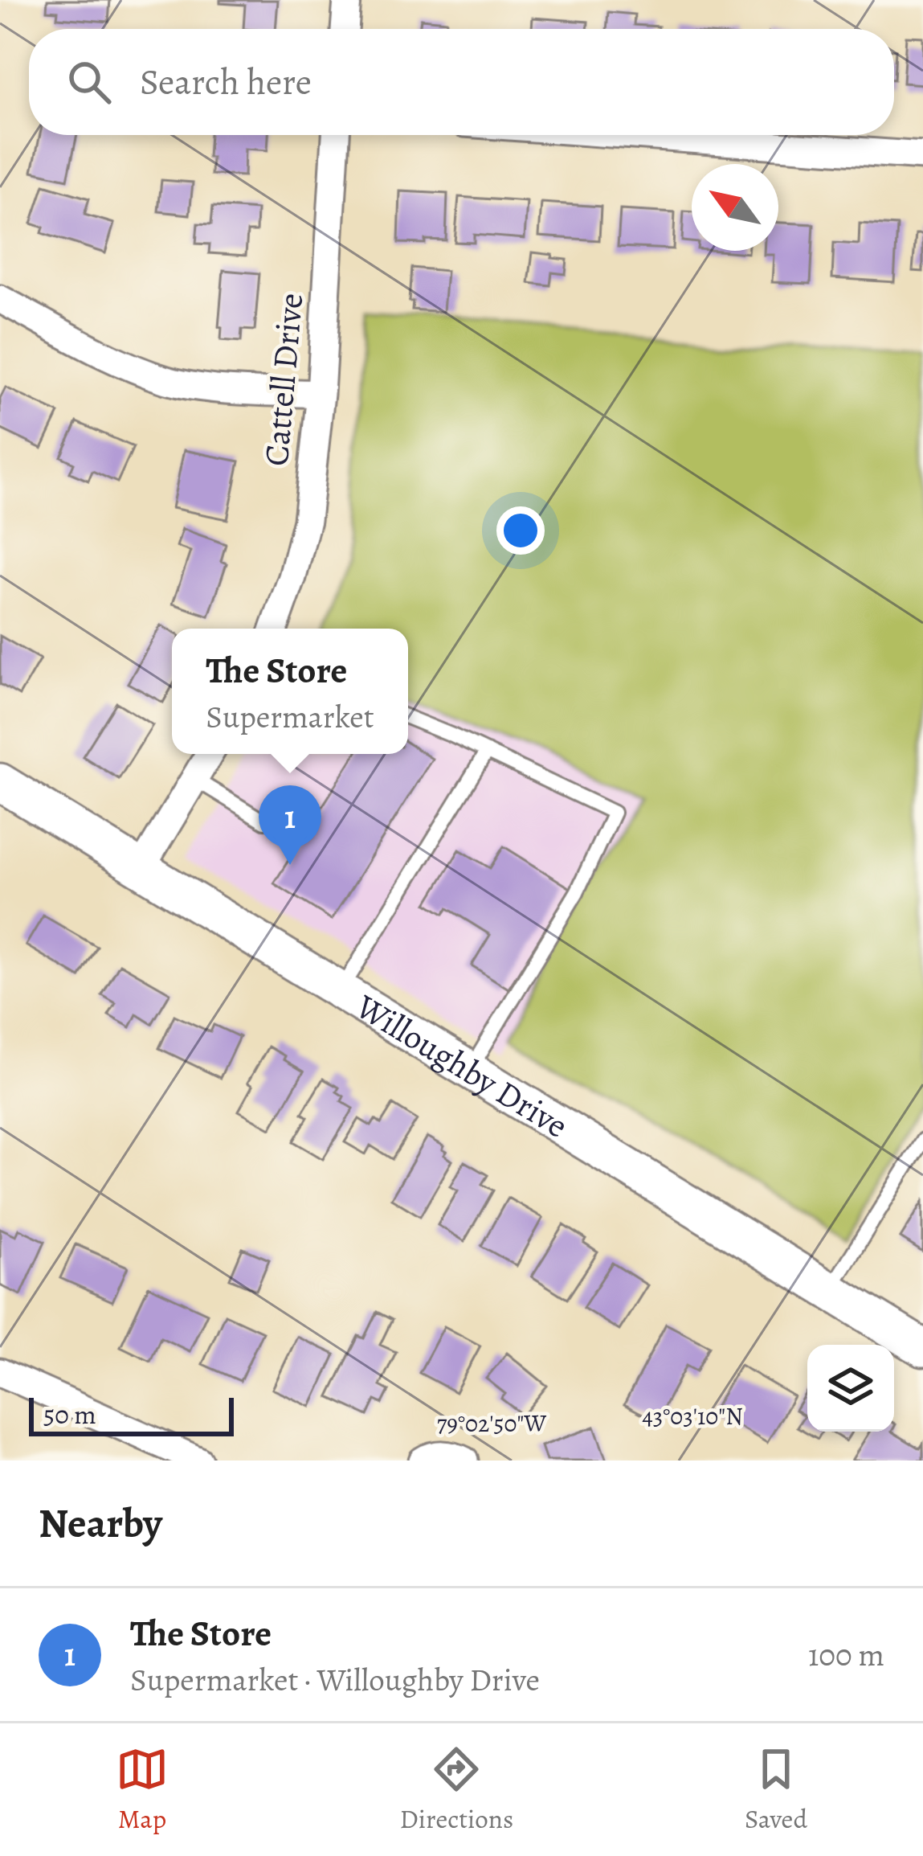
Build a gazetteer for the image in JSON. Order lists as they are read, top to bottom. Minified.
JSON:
{"streets":{"street":["Cattell Drive","Willoughby Drive"]},"scale_bar":"50 m","north":"top left","page":{"search":"Search here","popup":["The Store","Supermarket"],"pins":"1","scale":"50 m","heading":"Nearby","list":[{"mark":"1","name":"The Store","note":"Supermarket · Willoughby Drive","value":"100 m"}],"nav":["Map","Directions","Saved"]},"coordinates":["43°03'10\"N","79°02'50\"W"]}
